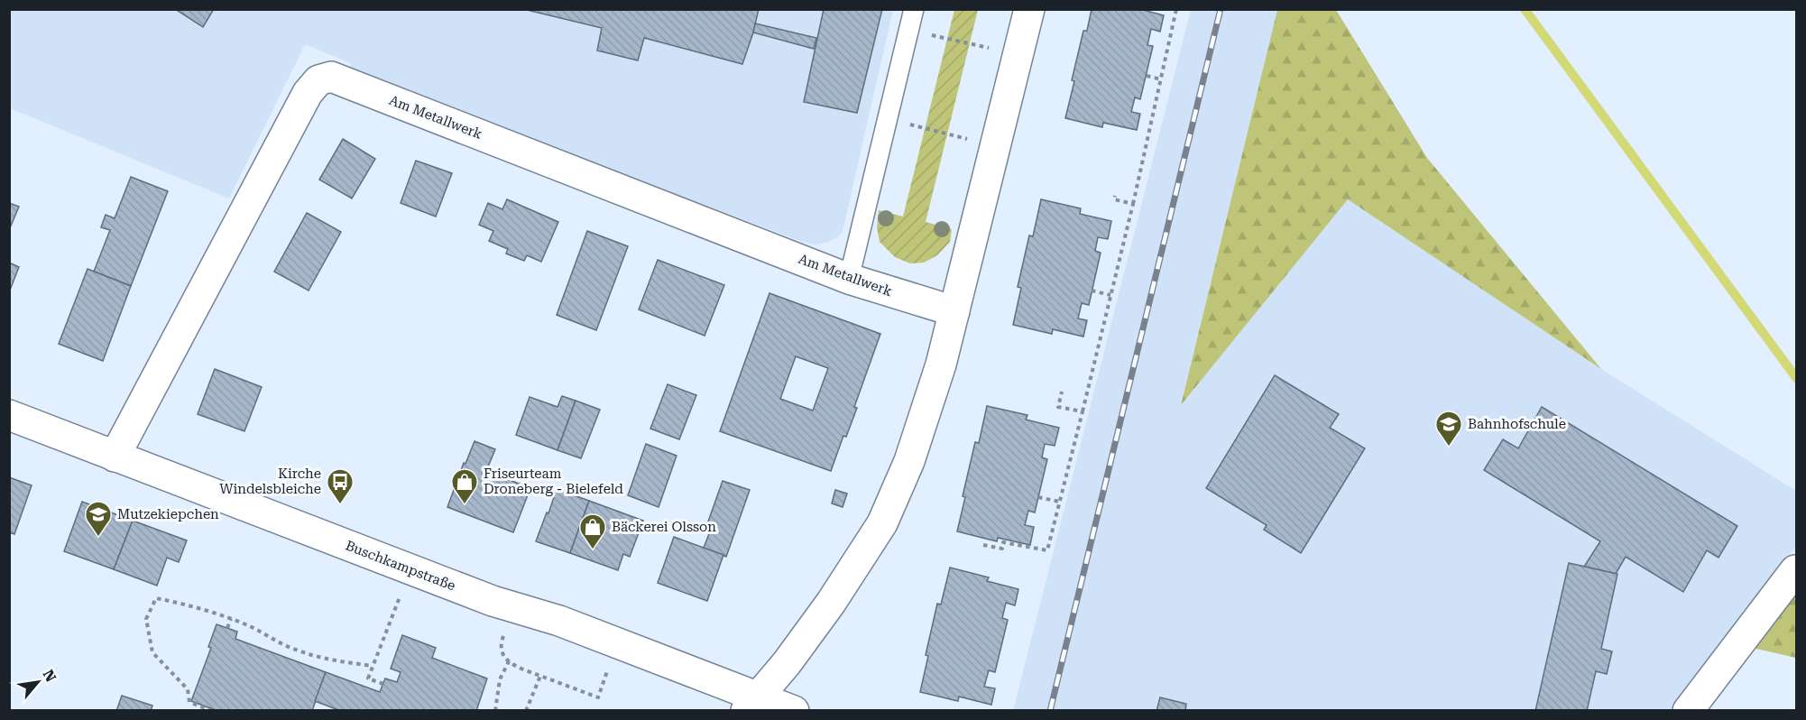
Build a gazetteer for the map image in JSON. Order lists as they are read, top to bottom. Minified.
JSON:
{"streets":{"street":["Am Metallwerk","Buschkampstraße"]},"crossings":[["Am Metallwerk","Buschkampstraße"]],"places":{"school or university":["Bahnhofschule","Mutzekiepchen"],"bus stop":["Kirche Windelsbleiche"],"shop":["Friseurteam Droneberg - Bielefeld","Bäckerei Olsson"]},"north":"top right"}
